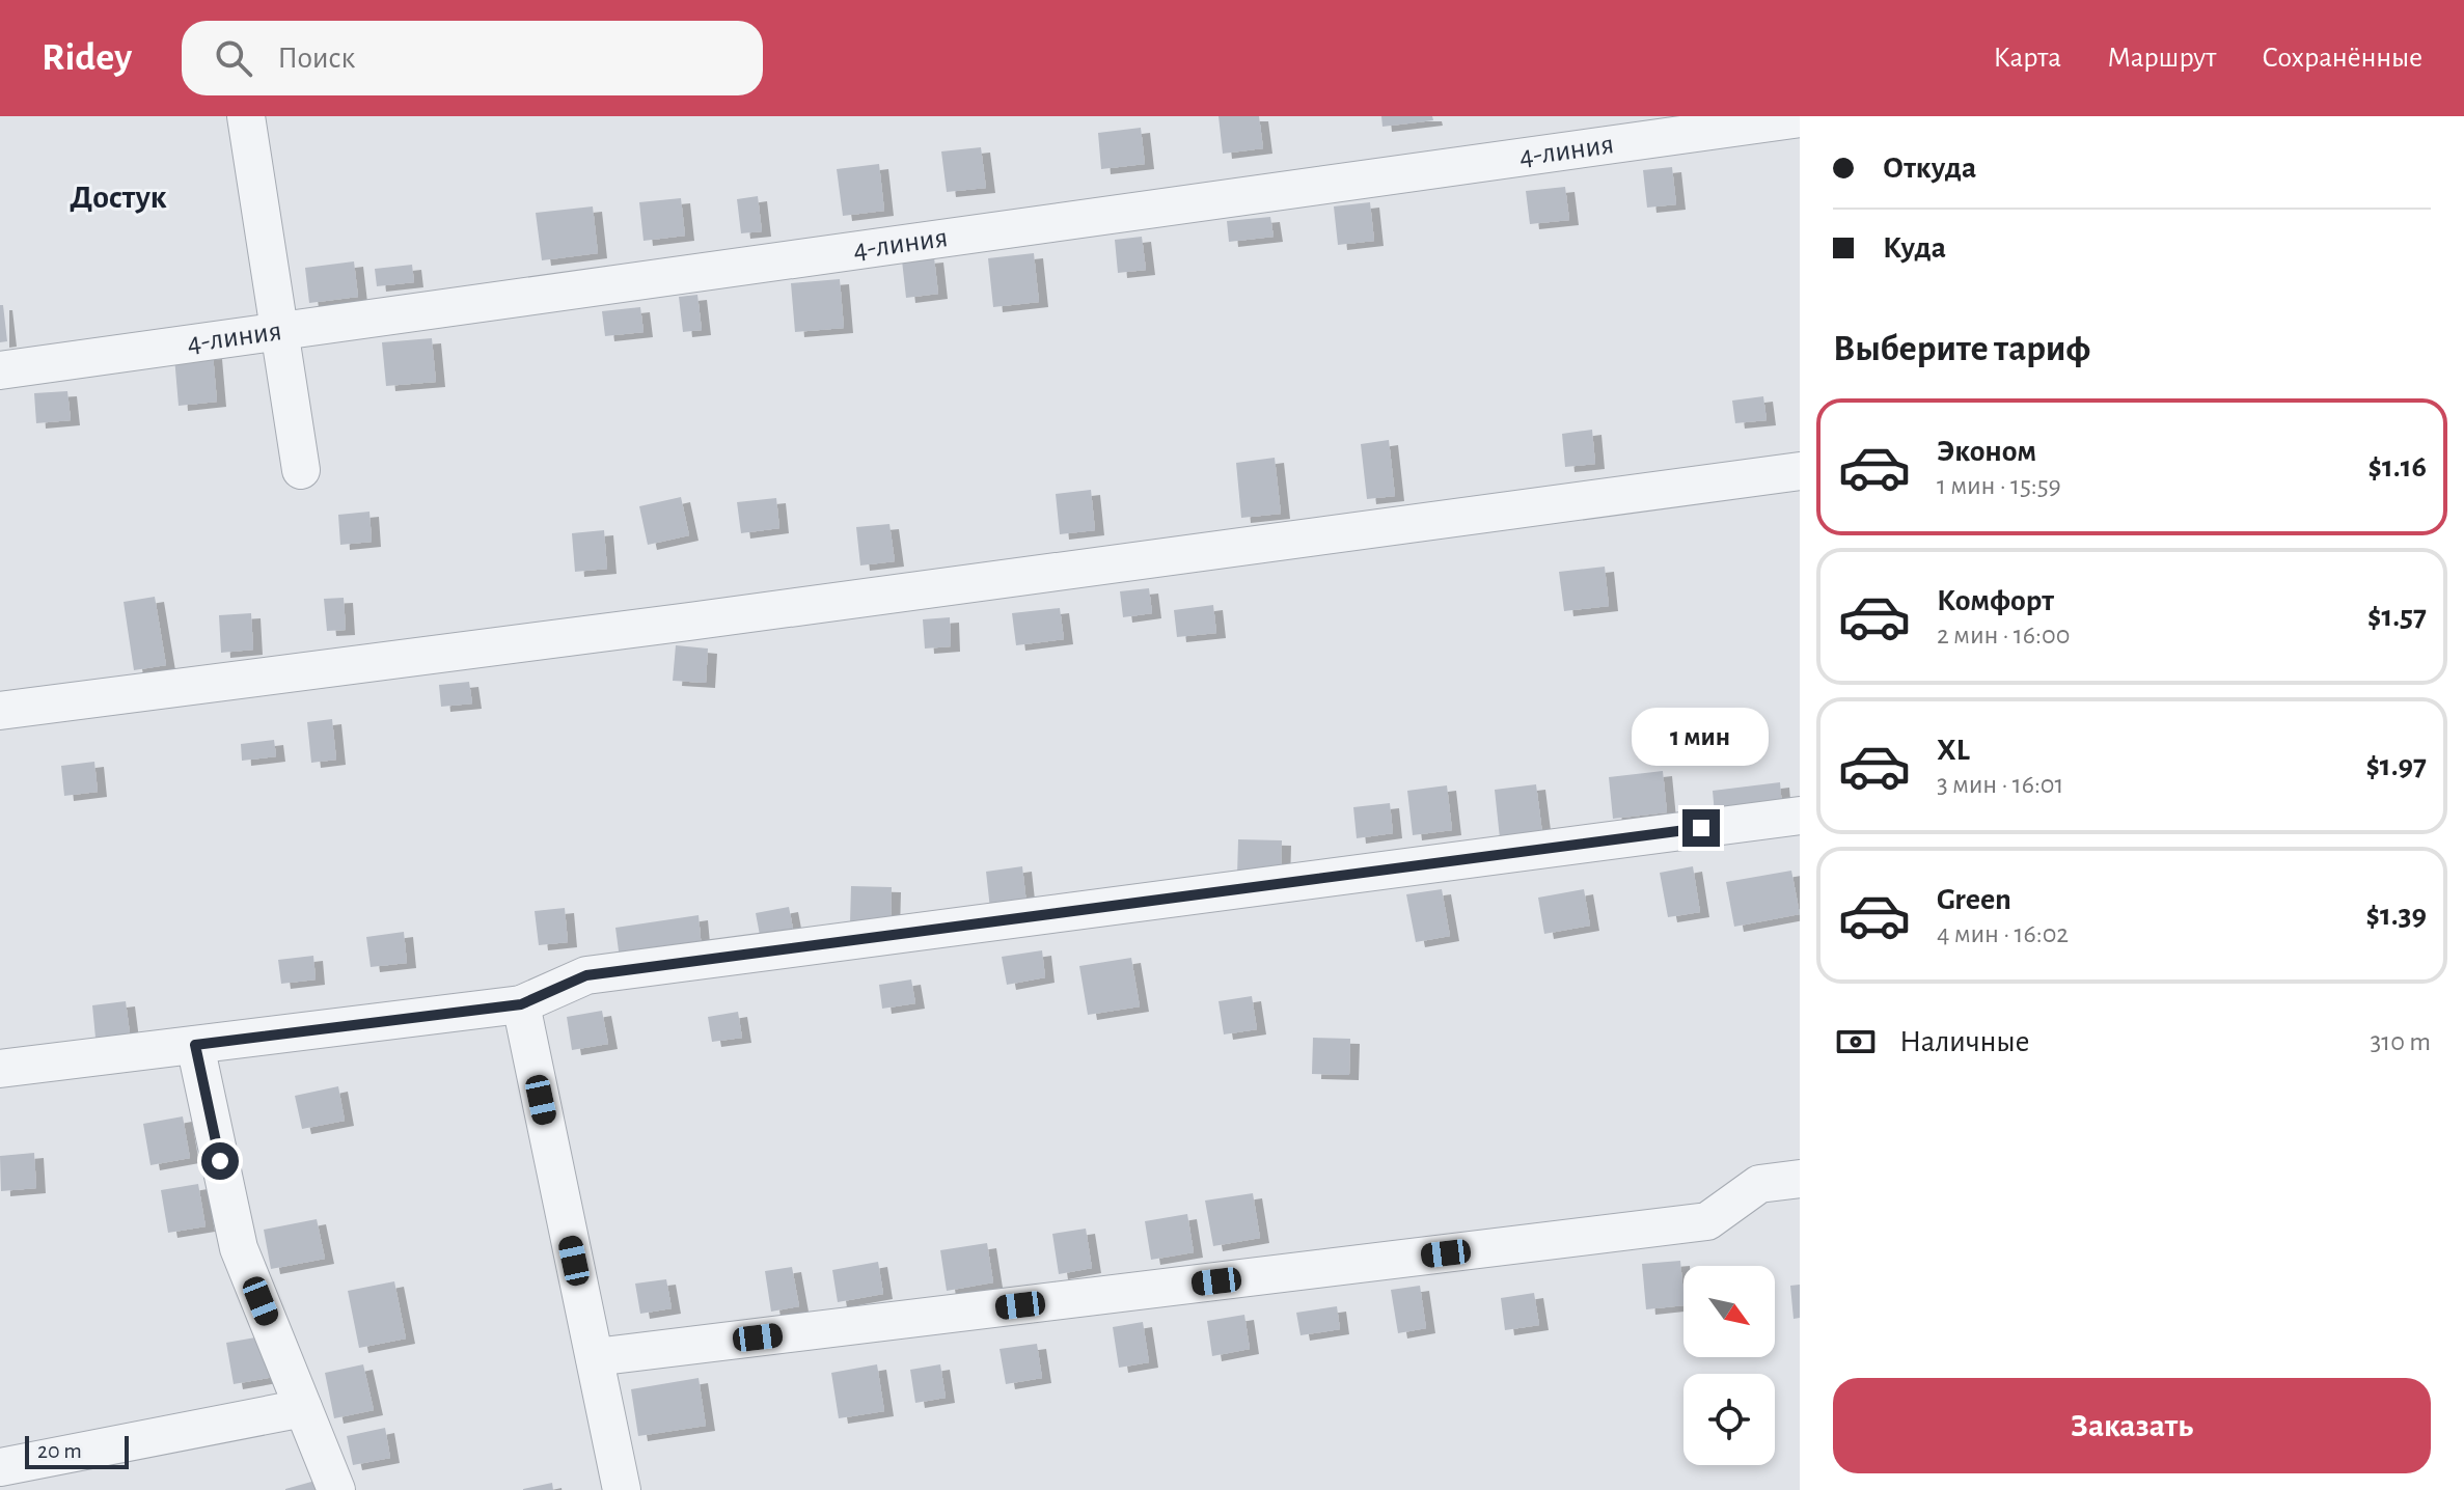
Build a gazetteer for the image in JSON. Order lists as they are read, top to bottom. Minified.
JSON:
{"streets":{"street":["4-линия"]},"districts":["Достук"],"scale_bar":"20 m","north":"bottom right","page":{"header":"Ridey","search":"Поиск","nav":["Карта","Маршрут","Сохранённые"],"banner":["Откуда","Куда"],"heading":"Выберите тариф","list":[{"name":"Эконом","note":"1 мин · 15:59","value":"$1.16"},{"name":"Комфорт","note":"2 мин · 16:00","value":"$1.57"},{"name":"XL","note":"3 мин · 16:01","value":"$1.97"},{"name":"Green","note":"4 мин · 16:02","value":"$1.39"}],"bubble":"1 мин","pay":["Наличные","310 m"],"buttons":"Заказать","scale":"20 m"}}
